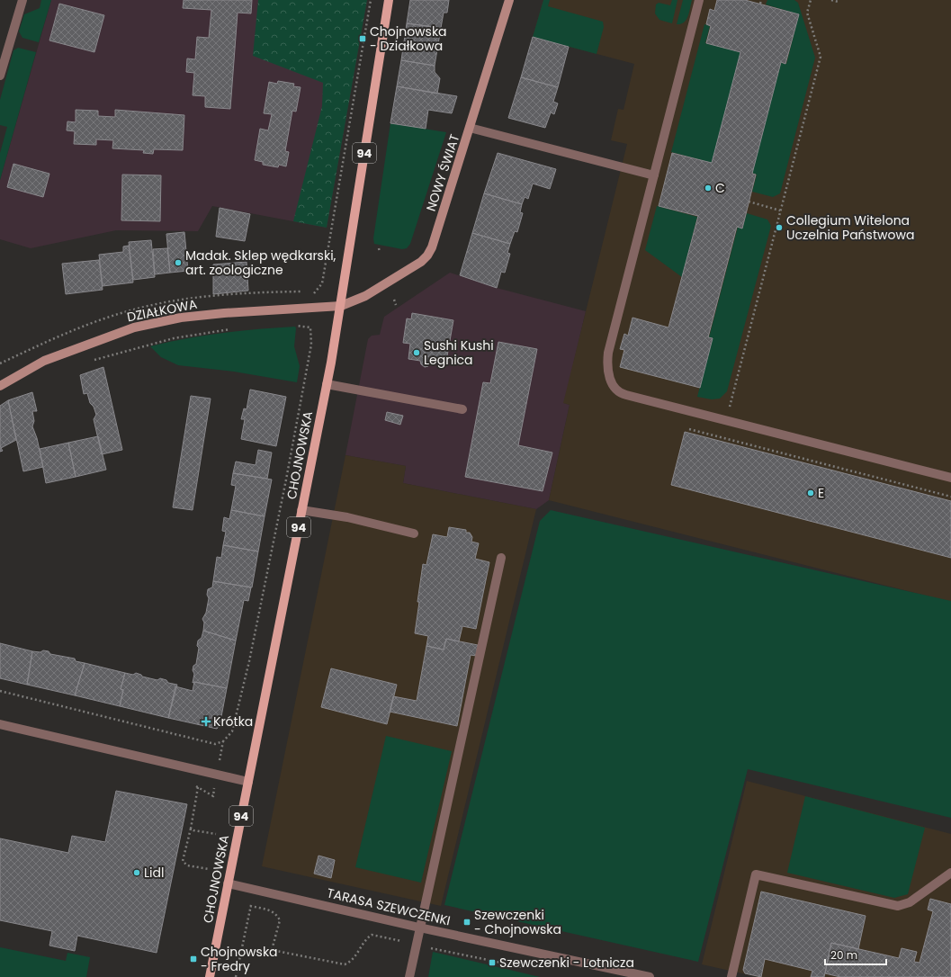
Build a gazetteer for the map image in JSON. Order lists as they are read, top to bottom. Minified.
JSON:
{"streets":{"main road":["94","CHOJNOWSKA"],"street":["NOWY ŚWIAT","DZIAŁKOWA","TARASA SZEWCZENKI"]},"crossings":[["NOWY ŚWIAT","DZIAŁKOWA"],["NOWY ŚWIAT","CHOJNOWSKA"],["DZIAŁKOWA","CHOJNOWSKA"],["CHOJNOWSKA","TARASA SZEWCZENKI"]],"places":{"transit":["Chojnowska - Działkowa","Szewczenki - Chojnowska","Chojnowska - Fredry","Szewczenki - Lotnicza"],"other":["C","Collegium Witelona Uczelnia Państwowa","Madak. Sklep wędkarski, art. zoologiczne","Sushi Kushi Legnica","E","Lidl"],"health":["Krótka"]},"scale_bar":"20 m"}
